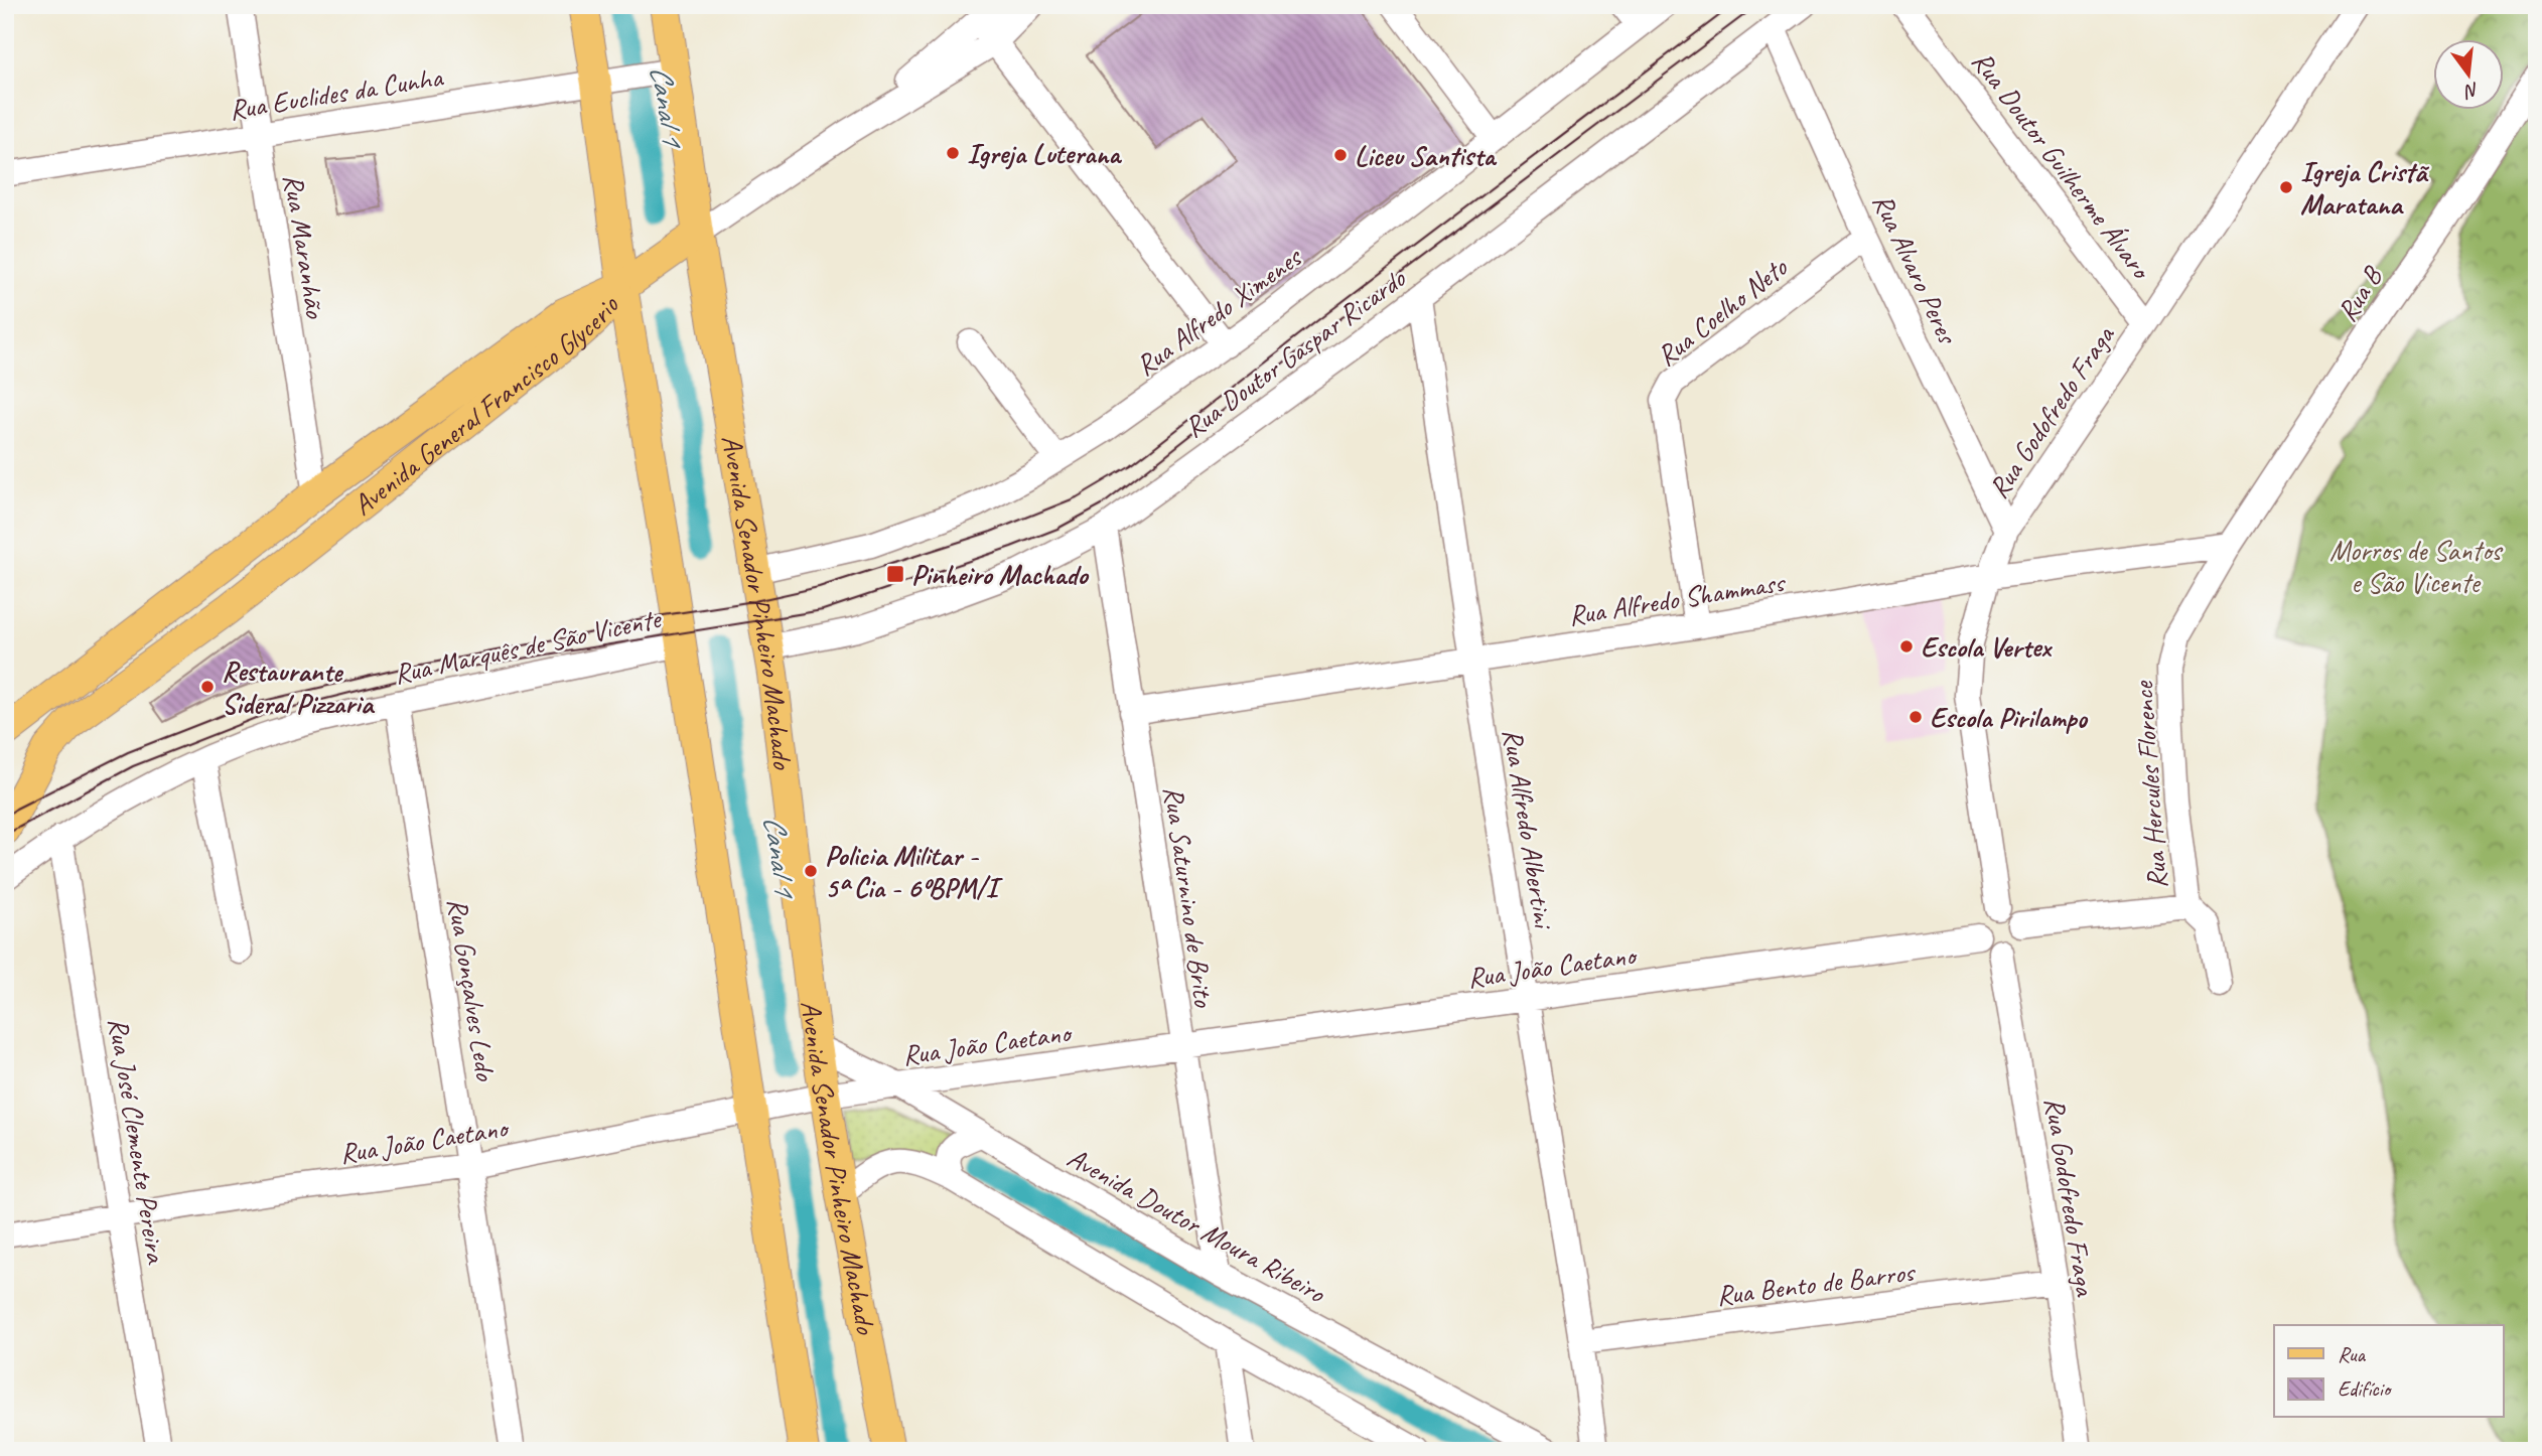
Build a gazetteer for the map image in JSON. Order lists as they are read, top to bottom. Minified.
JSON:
{"streets":{"main road":["Avenida General Francisco Glycerio","Avenida Senador Pinheiro Machado"],"street":["Rua Euclides da Cunha","Rua Doutor Guilherme Álvaro","Rua Maranhão","Rua Alvaro Peres","Rua B","Rua Alfredo Ximenes","Rua Coelho Neto","Rua Doutor Gaspar Ricardo","Rua Godofredo Fraga","Rua Alfredo Shammass","Rua Marquês de São Vicente","Rua Hercules Florence","Rua Alfredo Albertini","Rua Saturnino de Brito","Rua João Caetano","Rua Gonçalves Ledo","Rua José Clemente Pereira","Avenida Doutor Moura Ribeiro","Rua Bento de Barros"]},"crossings":[["Rua Euclides da Cunha","Rua Maranhão"],["Rua Euclides da Cunha","Avenida Senador Pinheiro Machado"],["Rua Doutor Guilherme Álvaro","Rua Godofredo Fraga"],["Rua Maranhão","Avenida General Francisco Glycerio"],["Rua Alvaro Peres","Rua Coelho Neto"],["Rua Alvaro Peres","Rua Doutor Gaspar Ricardo"],["Rua Alvaro Peres","Rua Godofredo Fraga"],["Rua B","Rua Alfredo Shammass"],["Rua B","Rua Hercules Florence"],["Rua Alfredo Ximenes","Avenida Senador Pinheiro Machado"],["Rua Coelho Neto","Rua Alfredo Shammass"],["Rua Doutor Gaspar Ricardo","Avenida Senador Pinheiro Machado"],["Rua Doutor Gaspar Ricardo","Rua Alfredo Albertini"],["Rua Doutor Gaspar Ricardo","Rua Saturnino de Brito"],["Rua Godofredo Fraga","Rua Alfredo Shammass"],["Rua Godofredo Fraga","Rua João Caetano"],["Rua Godofredo Fraga","Rua Bento de Barros"],["Rua Alfredo Shammass","Rua Hercules Florence"],["Rua Alfredo Shammass","Rua Alfredo Albertini"],["Rua Alfredo Shammass","Rua Saturnino de Brito"],["Avenida Senador Pinheiro Machado","Rua João Caetano"],["Avenida Senador Pinheiro Machado","Avenida Doutor Moura Ribeiro"],["Rua Marquês de São Vicente","Rua Gonçalves Ledo"],["Rua Marquês de São Vicente","Rua José Clemente Pereira"],["Rua Alfredo Albertini","Rua João Caetano"],["Rua Alfredo Albertini","Rua Bento de Barros"],["Rua Saturnino de Brito","Rua João Caetano"],["Rua Saturnino de Brito","Avenida Doutor Moura Ribeiro"],["Rua João Caetano","Rua Gonçalves Ledo"],["Rua João Caetano","Rua José Clemente Pereira"],["Rua João Caetano","Avenida Doutor Moura Ribeiro"]],"water":["Canal 1"],"parks":["Morros de Santos e São Vicente"],"places":{"other":["Igreja Luterana","Liceu Santista","Igreja Cristã Maratana","Escola Vertex","Restaurante Sideral Pizzaria","Escola Pirilampo","Policia Militar - 5ª Cia - 6ºBPM/I"],"transit":["Pinheiro Machado"]},"legend":["Rua","Edifício"],"north":"bottom"}
